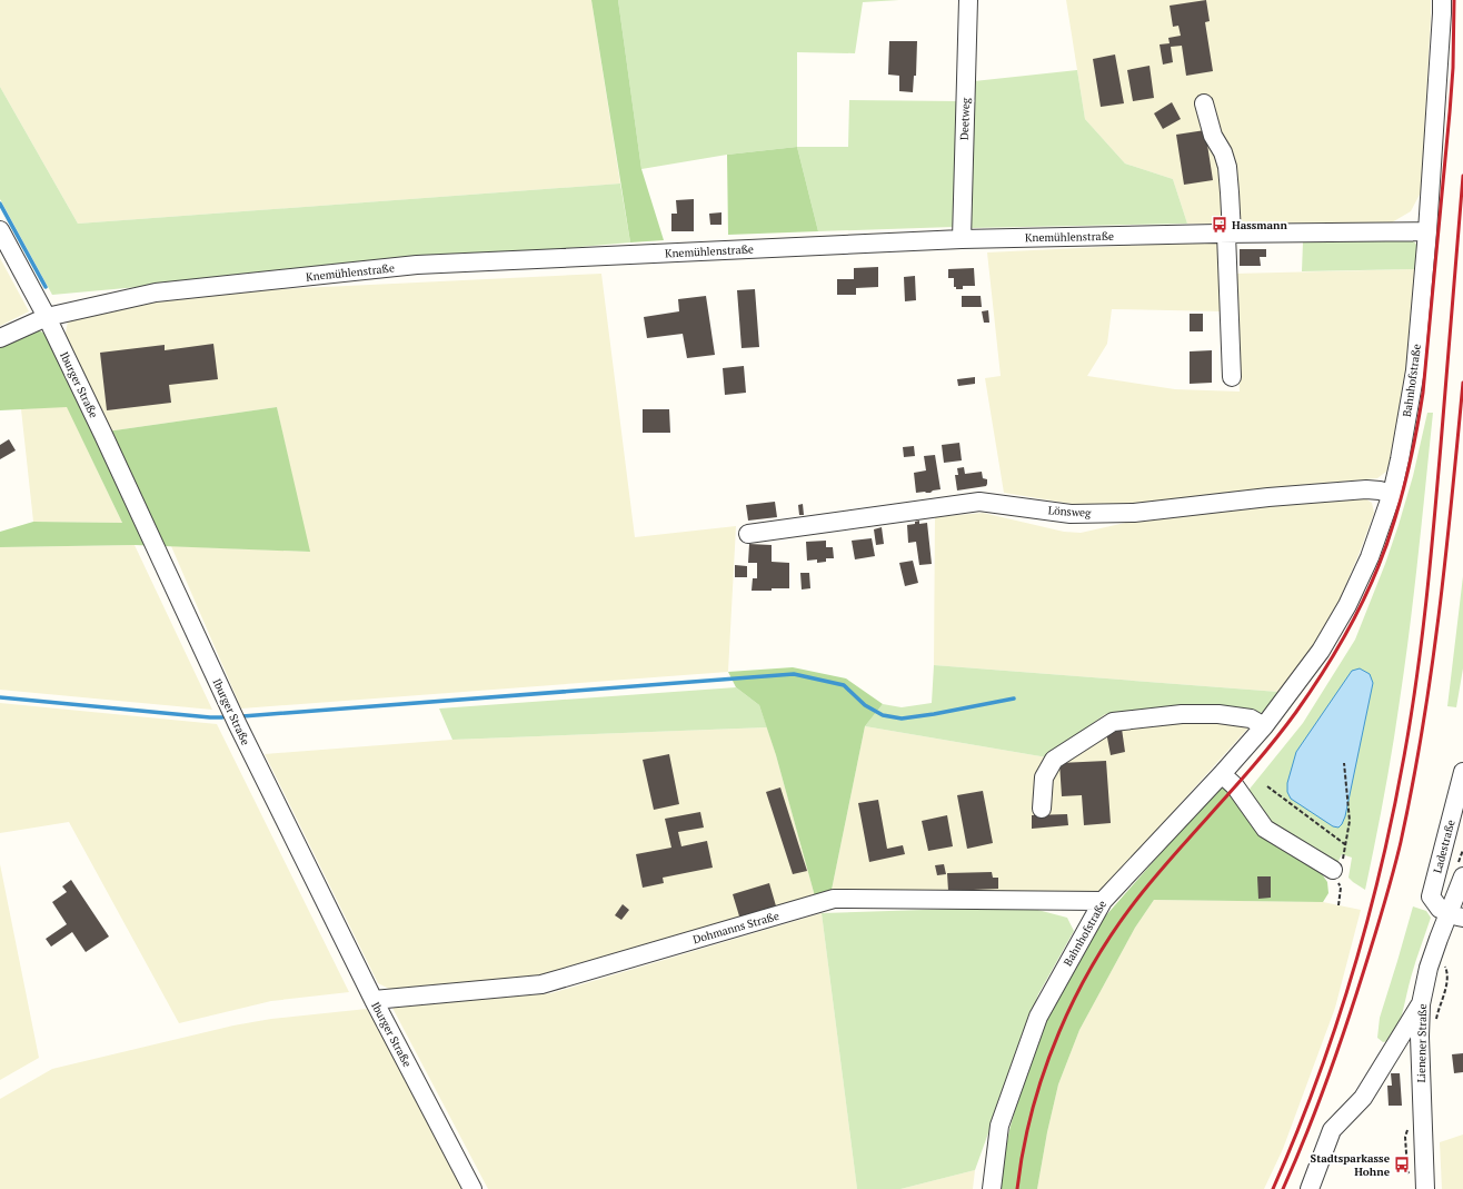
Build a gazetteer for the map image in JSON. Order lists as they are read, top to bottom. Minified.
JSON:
{"streets":{"street":["Deetweg","Knemühlenstraße","Bahnhofstraße","Iburger Straße","Lönsweg","Ladestraße","Dohmanns Straße","Lienener Straße"]},"crossings":[["Deetweg","Knemühlenstraße"],["Knemühlenstraße","Bahnhofstraße"],["Knemühlenstraße","Iburger Straße"],["Bahnhofstraße","Lönsweg"],["Bahnhofstraße","Dohmanns Straße"],["Iburger Straße","Dohmanns Straße"],["Ladestraße","Lienener Straße"]],"places":{"bus stop":["Hassmann","Stadtsparkasse Hohne"]}}
